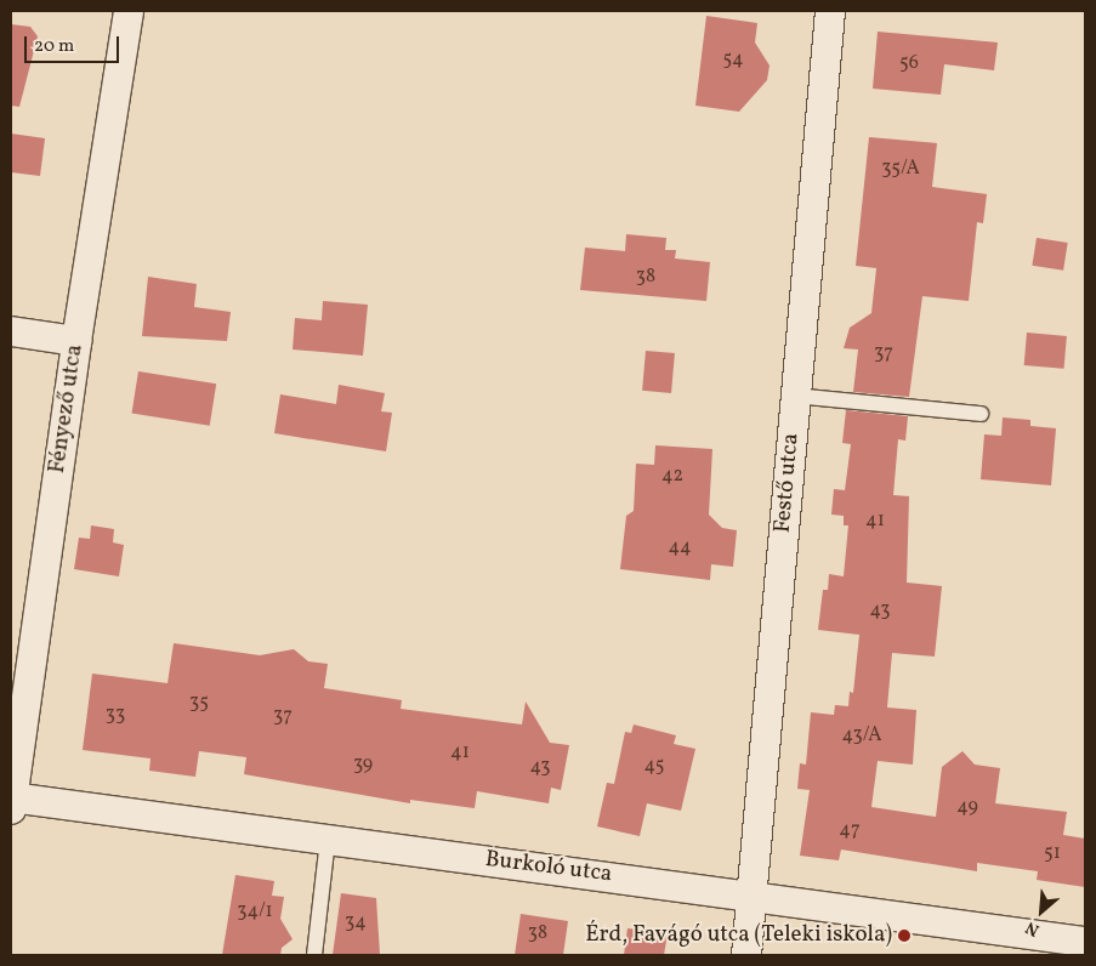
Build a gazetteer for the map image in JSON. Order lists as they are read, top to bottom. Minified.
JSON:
{"streets":{"street":["Fényező utca","Festő utca","Burkoló utca"]},"crossings":[["Fényező utca","Burkoló utca"],["Festő utca","Burkoló utca"]],"places":["Érd, Favágó utca (Teleki iskola)"],"house_numbers":["54","56","35/A","38","37","42","41","44","43","35","33","37","43/A","41","39","45","43","49","47","51","34/1","34","38"],"scale_bar":"20 m","north":"bottom left"}
